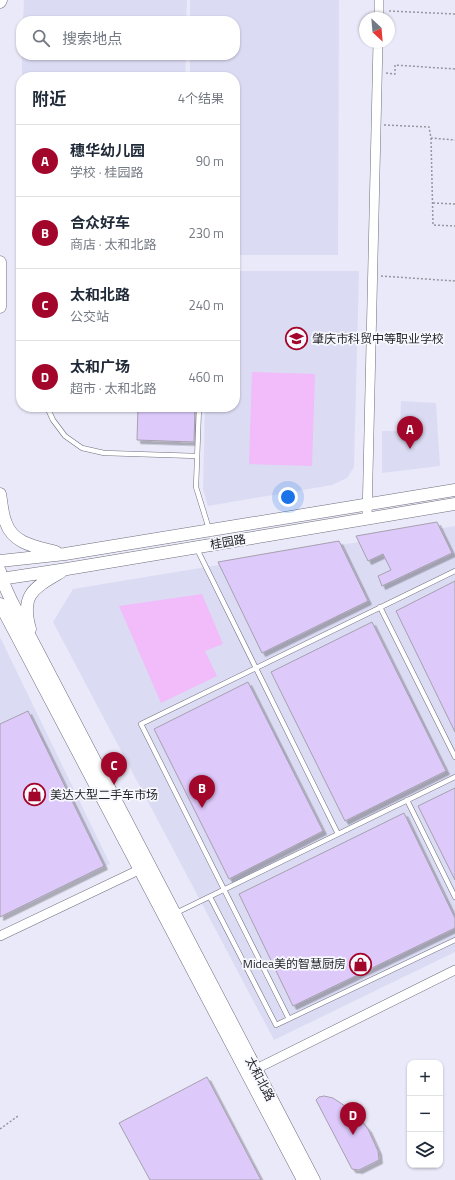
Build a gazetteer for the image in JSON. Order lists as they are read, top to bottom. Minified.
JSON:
{"streets":{"main road":["桂园路","太和北路"]},"crossings":[["桂园路","太和北路"]],"places":{"school or university":["肇庆市科贸中等职业学校"],"shop":["美达大型二手车市场","Midea美的智慧厨房"]},"north":"bottom right","page":{"search":"搜索地点","heading":["附近","4个结果"],"list":[{"mark":"A","name":"穗华幼儿园","note":"学校 · 桂园路","value":"90 m"},{"mark":"B","name":"合众好车","note":"商店 · 太和北路","value":"230 m"},{"mark":"C","name":"太和北路","note":"公交站","value":"240 m"},{"mark":"D","name":"太和广场","note":"超市 · 太和北路","value":"460 m"}],"pins":["A","C","B","D"],"map_buttons":["+","−"]}}
